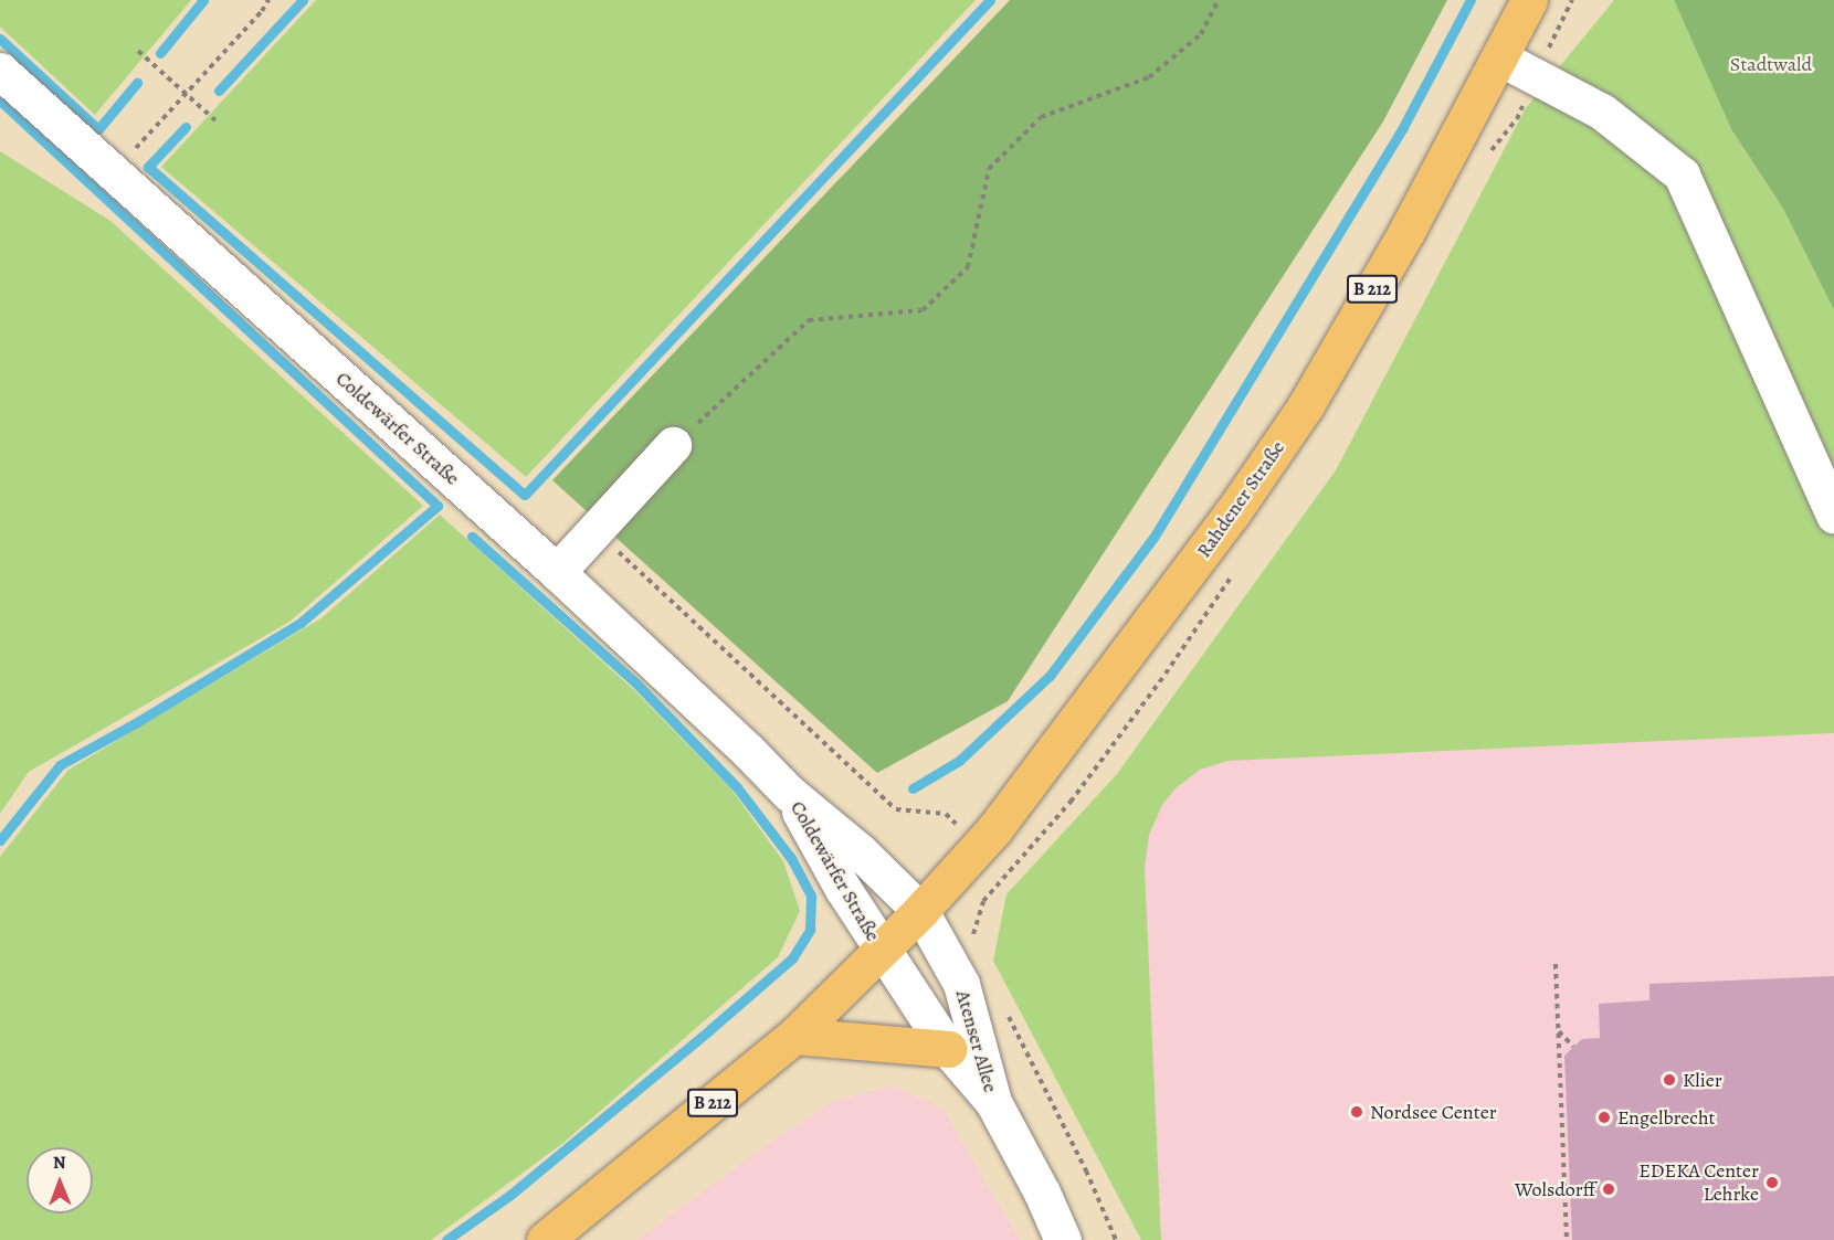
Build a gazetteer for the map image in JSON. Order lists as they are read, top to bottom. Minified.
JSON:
{"streets":{"main road":["B 212","Rahdener Straße"],"street":["Coldewärfer Straße","Atenser Allee"]},"crossings":[["B 212","Coldewärfer Straße"],["B 212","Rahdener Straße"],["B 212","Atenser Allee"],["Coldewärfer Straße","Rahdener Straße"],["Coldewärfer Straße","Atenser Allee"],["Rahdener Straße","Atenser Allee"]],"parks":["Stadtwald"],"places":["Klier","Nordsee Center","Engelbrecht","EDEKA Center Lehrke","Wolsdorff"],"north":"top"}
